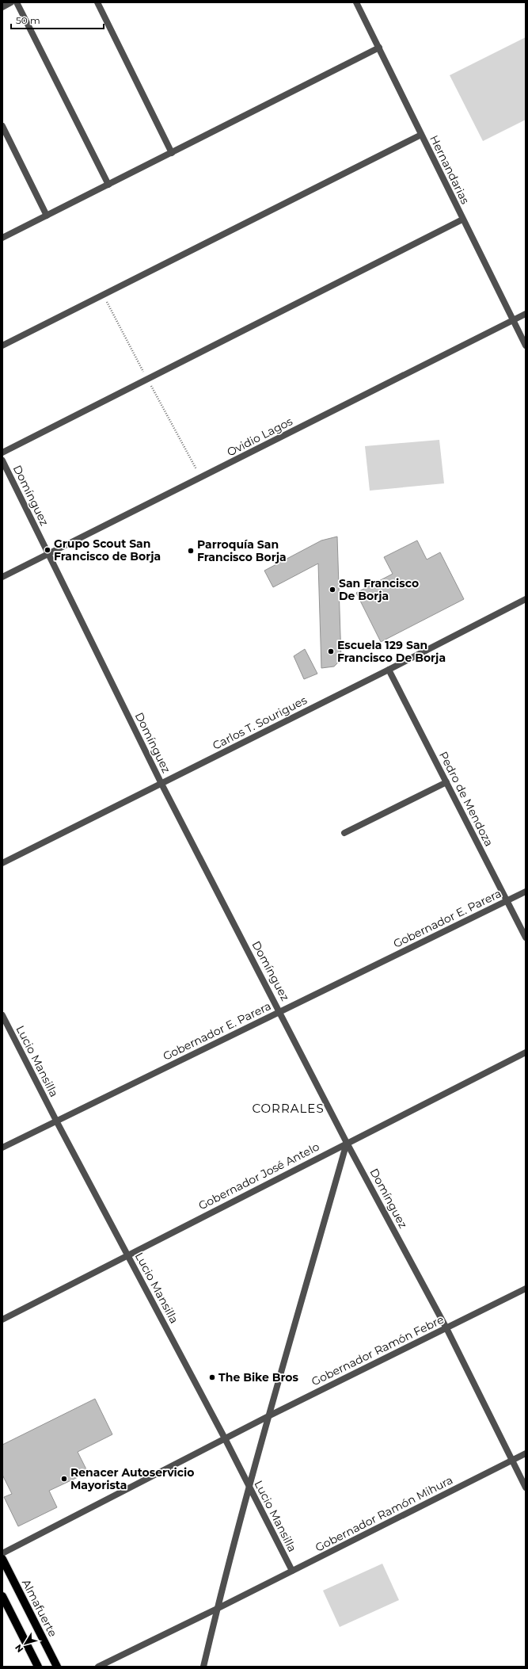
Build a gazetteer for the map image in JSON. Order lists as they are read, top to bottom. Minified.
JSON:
{"streets":{"main road":["Almafuerte"],"street":["Hernandarias","Ovidio Lagos","Domínguez","Carlos T. Sourigues","Pedro de Mendoza","Gobernador E. Parera","Lucio Mansilla","Gobernador José Antelo","Gobernador Ramón Febre","Gobernador Ramón Mihura"]},"crossings":[["Hernandarias","Ovidio Lagos"],["Ovidio Lagos","Domínguez"],["Domínguez","Carlos T. Sourigues"],["Domínguez","Gobernador E. Parera"],["Domínguez","Gobernador José Antelo"],["Domínguez","Gobernador Ramón Febre"],["Domínguez","Gobernador Ramón Mihura"],["Carlos T. Sourigues","Pedro de Mendoza"],["Pedro de Mendoza","Gobernador E. Parera"],["Gobernador E. Parera","Lucio Mansilla"],["Lucio Mansilla","Gobernador José Antelo"],["Lucio Mansilla","Gobernador Ramón Febre"],["Lucio Mansilla","Gobernador Ramón Mihura"]],"districts":["CORRALES"],"places":["Grupo Scout San Francisco de Borja","Parroquía San Francisco Borja","San Francisco De Borja","Escuela 129 San Francisco De Borja","The Bike Bros","Renacer Autoservicio Mayorista"],"scale_bar":"50 m","north":"bottom left"}
